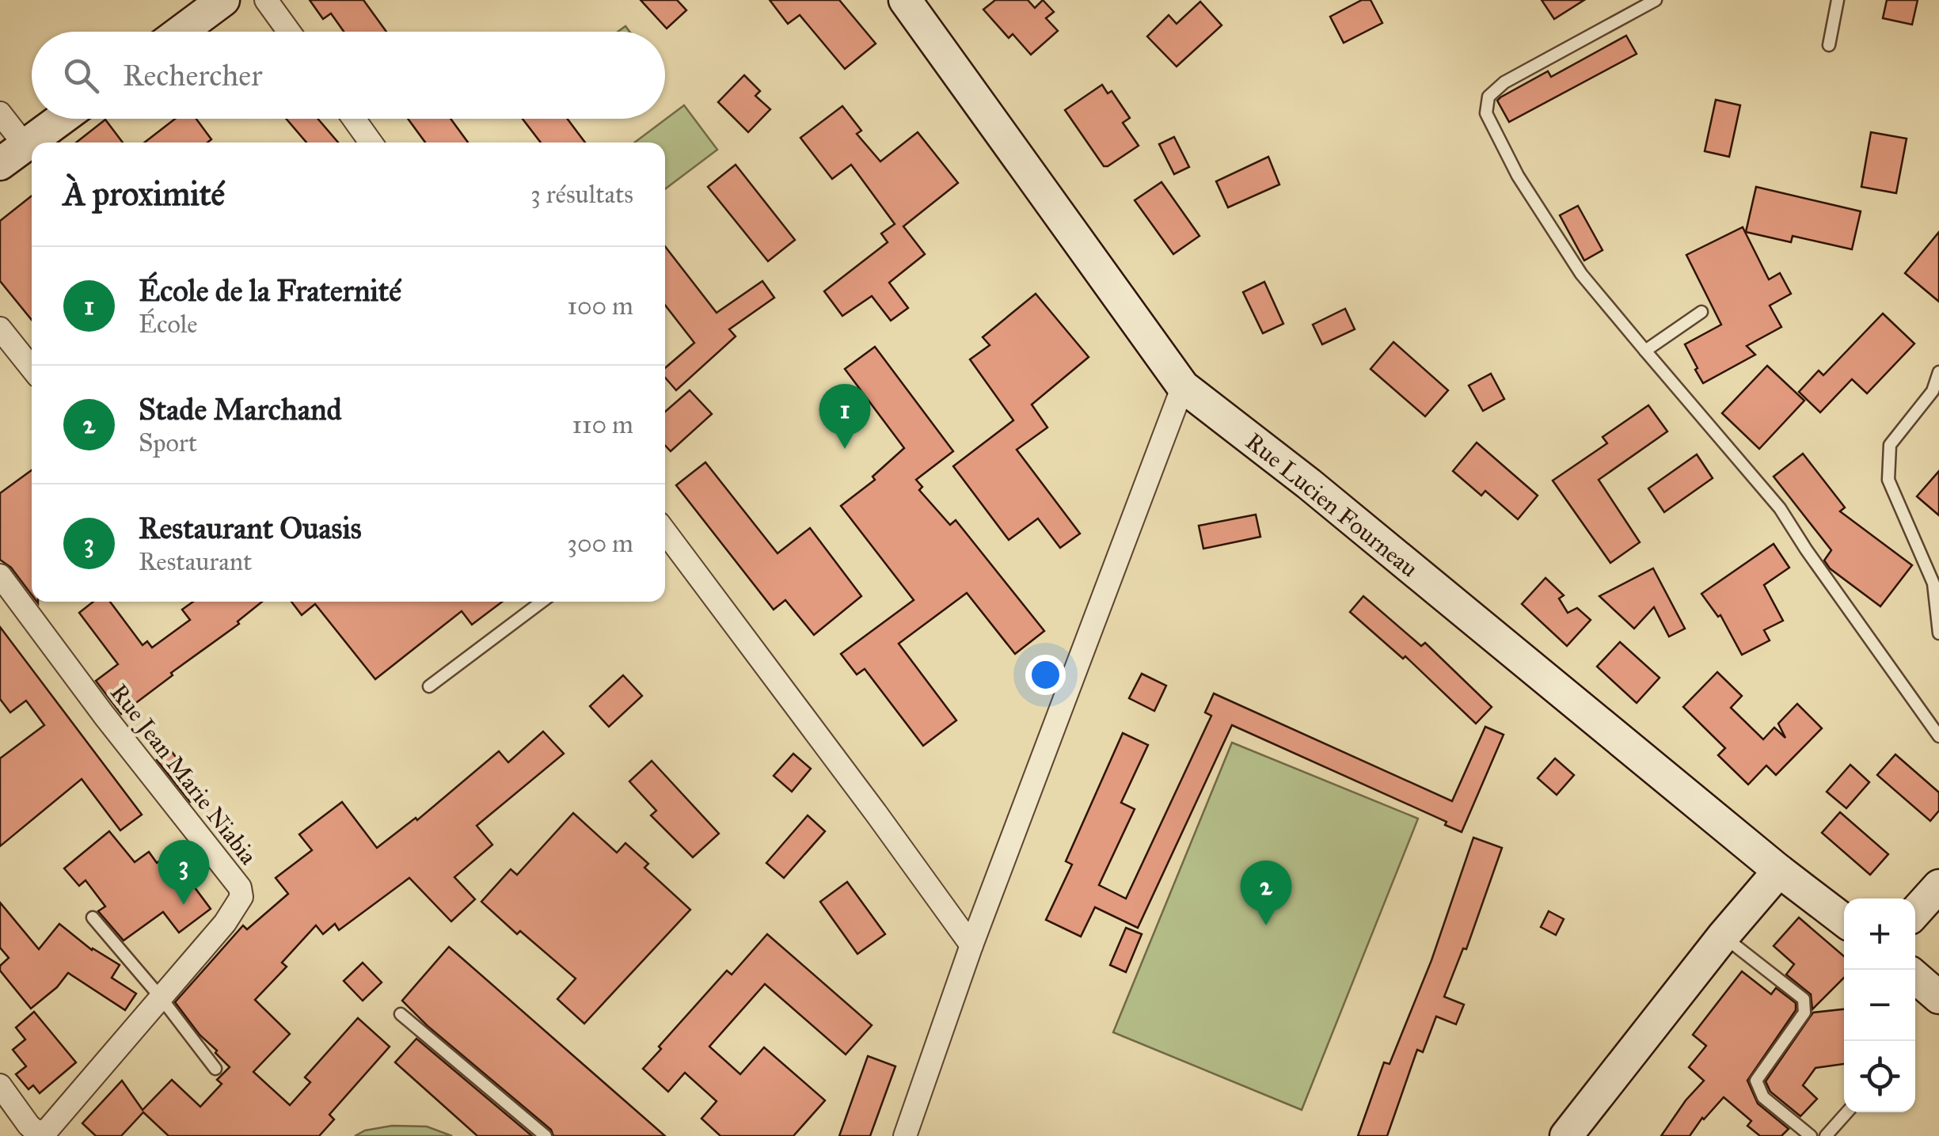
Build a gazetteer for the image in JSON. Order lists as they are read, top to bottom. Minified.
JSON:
{"streets":{"street":["Rue Lucien Fourneau","Rue Jean Marie Niabia"]},"page":{"search":"Rechercher","heading":["À proximité","3 résultats"],"list":[{"mark":"1","name":"École de la Fraternité","note":"École","value":"100 m"},{"mark":"2","name":"Stade Marchand","note":"Sport","value":"110 m"},{"mark":"3","name":"Restaurant Ouasis","note":"Restaurant","value":"300 m"}],"pins":["1","3","2"],"map_buttons":["+","−"]}}
